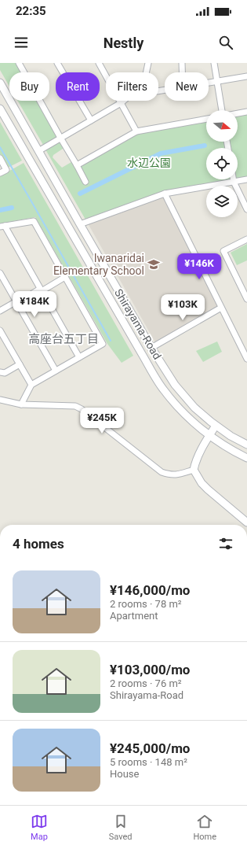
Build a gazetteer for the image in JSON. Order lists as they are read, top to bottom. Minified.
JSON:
{"streets":{"street":["Shirayama-Road"]},"districts":["高座台五丁目"],"parks":["水辺公園"],"places":{"school or university":["Iwanaridai Elementary School"]},"north":"right","page":{"status":"22:35","header":"Nestly","chip":["Buy","Rent","Filters","New"],"price":["¥146K","¥184K","¥103K","¥245K"],"heading":"4 homes","list":[{"name":"¥146,000/mo","note":"2 rooms · 78 m² · Apartment"},{"name":"¥103,000/mo","note":"2 rooms · 76 m² · Shirayama-Road"},{"name":"¥245,000/mo","note":"5 rooms · 148 m² · House"}],"tabs":["Map","Saved","Home"]}}
